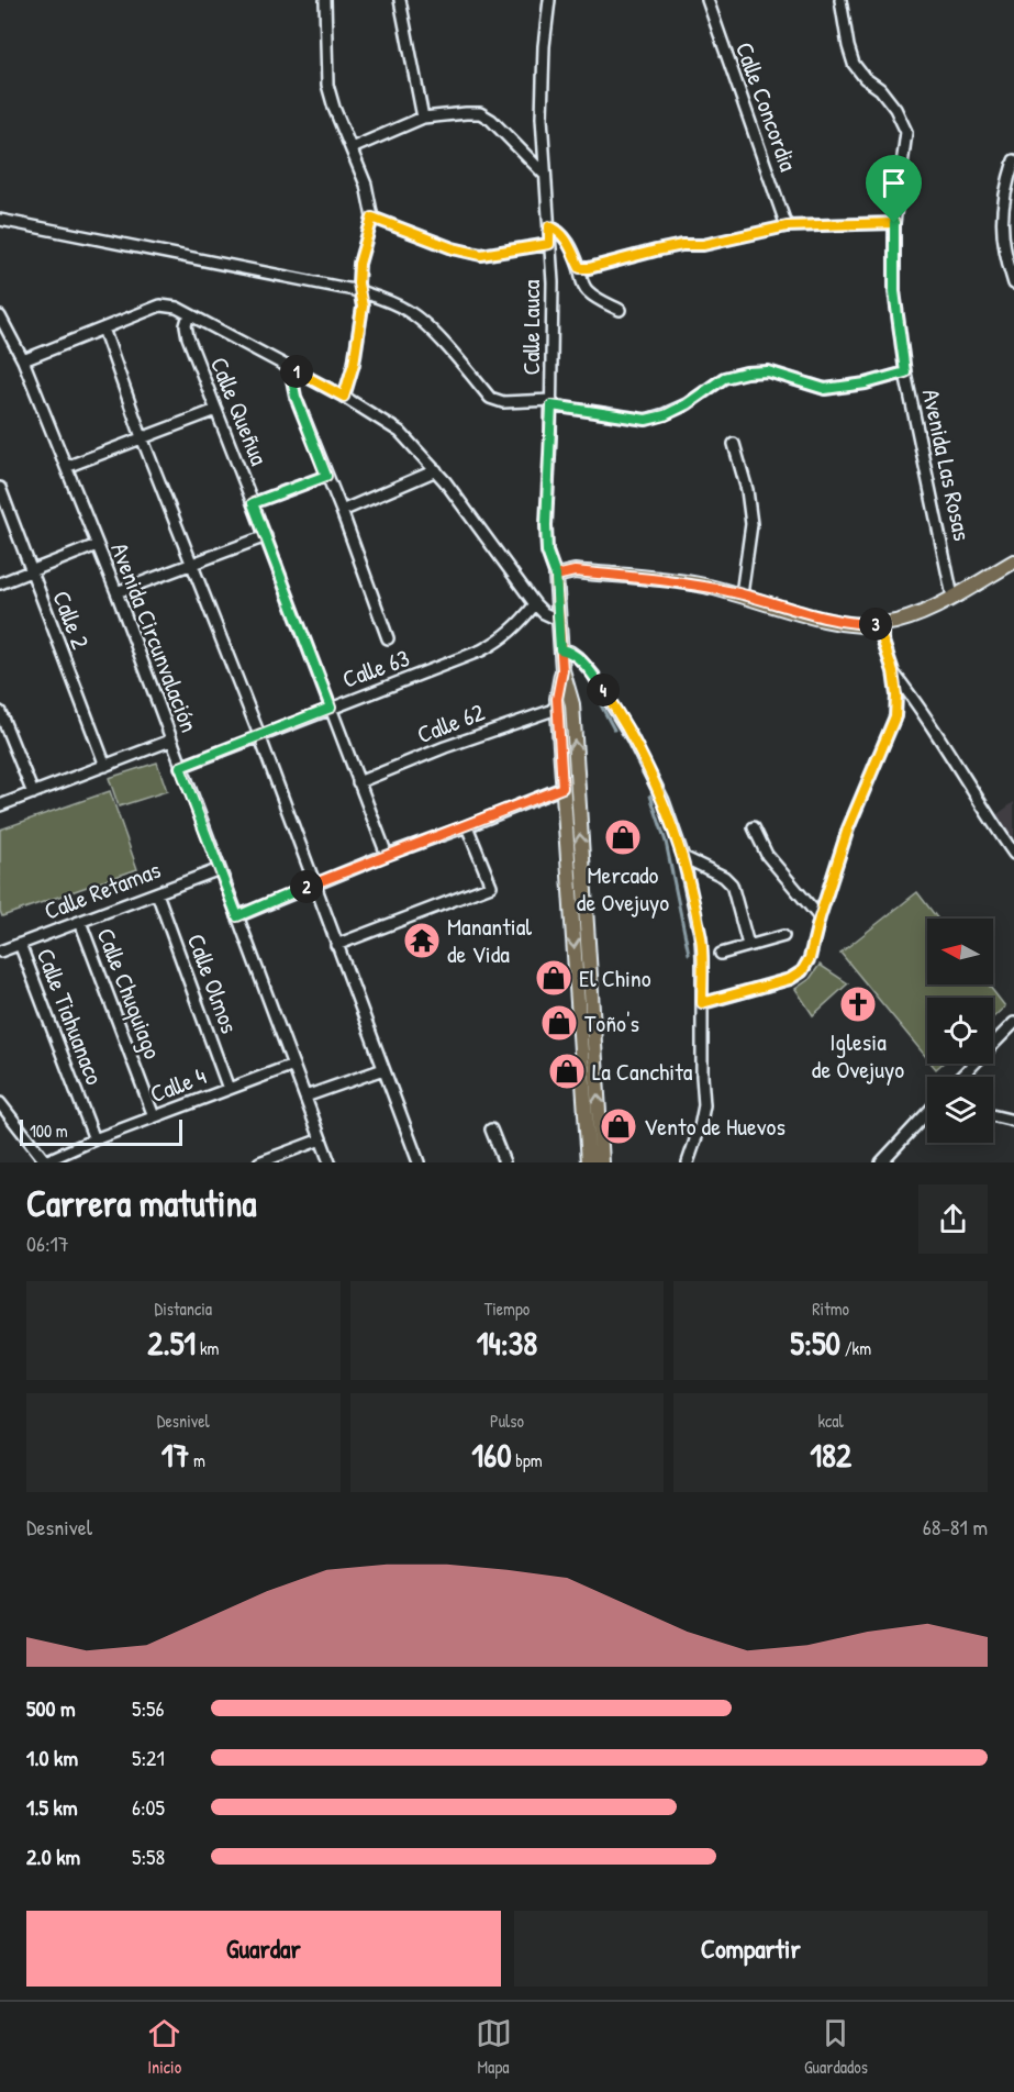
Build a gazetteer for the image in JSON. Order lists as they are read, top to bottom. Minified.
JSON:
{"streets":{"street":["Calle Concordia","Calle Lauca","Calle Queñua","Avenida Las Rosas","Calle 2","Avenida Circunvalación","Calle 63","Calle 62","Calle Retamas","Calle Olmos","Calle Chuquiago","Calle Tiahuanaco","Calle 4"]},"crossings":[["Calle Queñua","Calle 63"],["Calle Queñua","Calle 62"],["Avenida Circunvalación","Calle 63"],["Avenida Circunvalación","Calle Retamas"],["Avenida Circunvalación","Calle 4"],["Calle Retamas","Calle Olmos"],["Calle Retamas","Calle Chuquiago"],["Calle Retamas","Calle Tiahuanaco"],["Calle Olmos","Calle 4"],["Calle Chuquiago","Calle 4"],["Calle Tiahuanaco","Calle 4"]],"places":{"shop":["Mercado de Ovejuyo","El Chino","Toño's","La Canchita","Vento de Huevos"],"temple":["Manantial de Vida"],"church":["Iglesia de Ovejuyo"]},"scale_bar":"100 m","north":"left","page":{"pins":["1","3","4","2"],"scale":"100 m","heading":["Carrera matutina","06:17"],"stats":[["Distancia","2.51 km"],["Tiempo","14:38"],["Ritmo","5:50 /km"],["Desnivel","17 m"],["Pulso","160 bpm"],["kcal","182"]],"chart":["Desnivel","68–81 m"],"list":[{"name":"500 m","note":"5:56"},{"name":"1.0 km","note":"5:21"},{"name":"1.5 km","note":"6:05"},{"name":"2.0 km","note":"5:58"}],"buttons":["Guardar","Compartir"],"tabs":["Inicio","Mapa","Guardados"]}}
